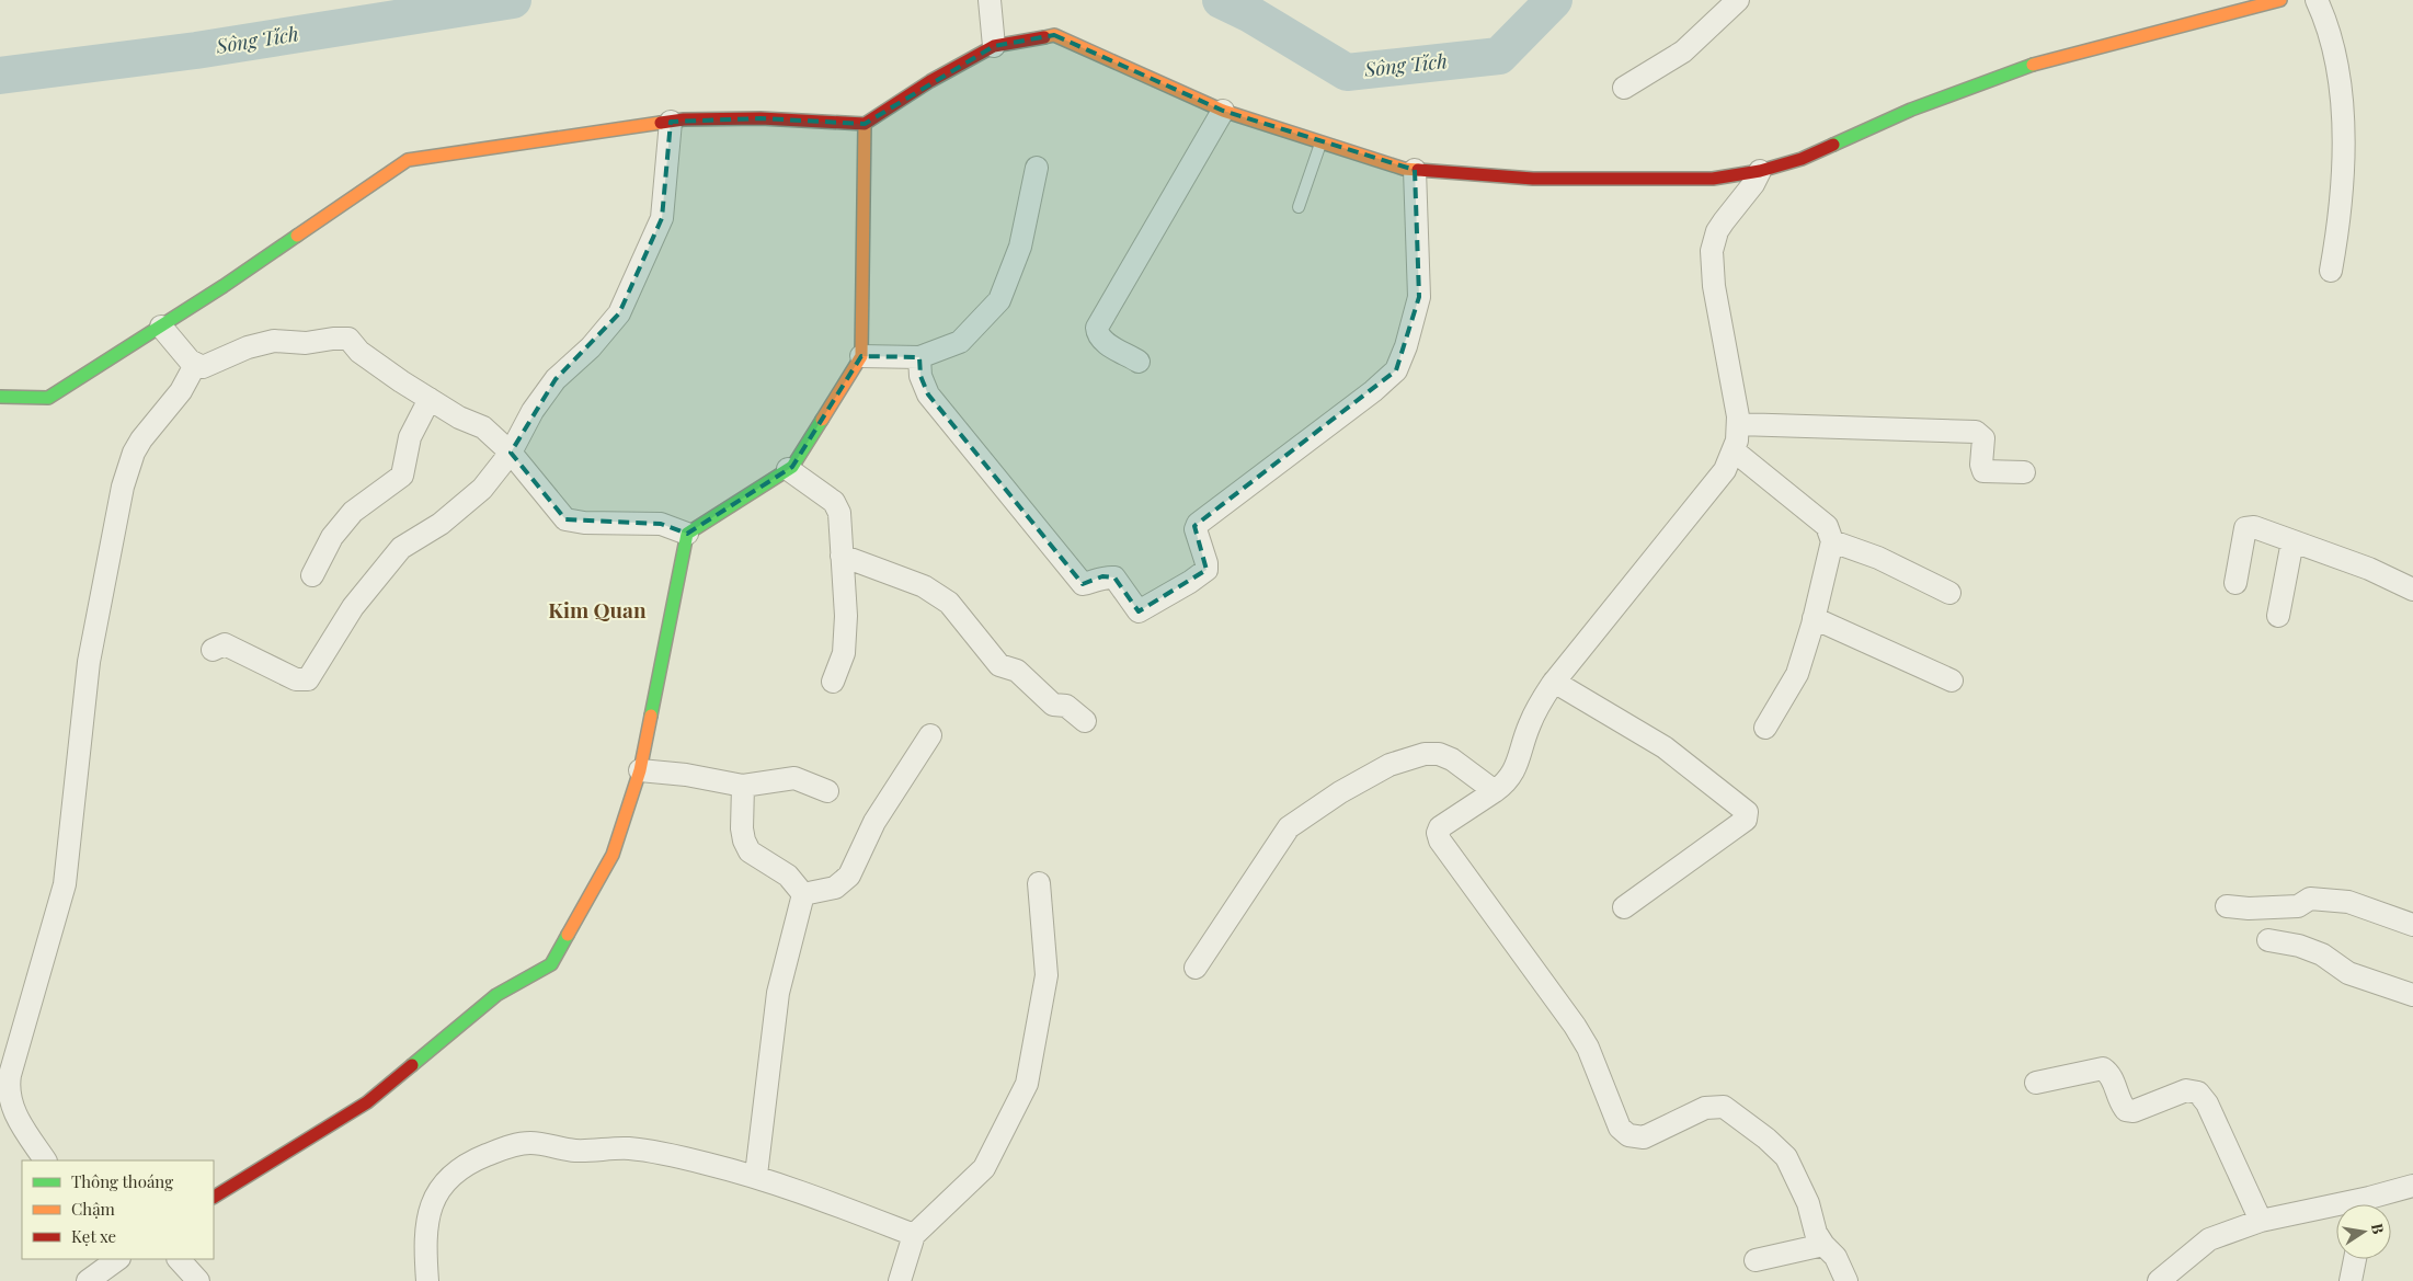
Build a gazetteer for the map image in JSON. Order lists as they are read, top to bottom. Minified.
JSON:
{"districts":["Kim Quan"],"water":["Sông Tích"],"legend":["Thông thoáng","Chậm","Kẹt xe"],"north":"right"}
